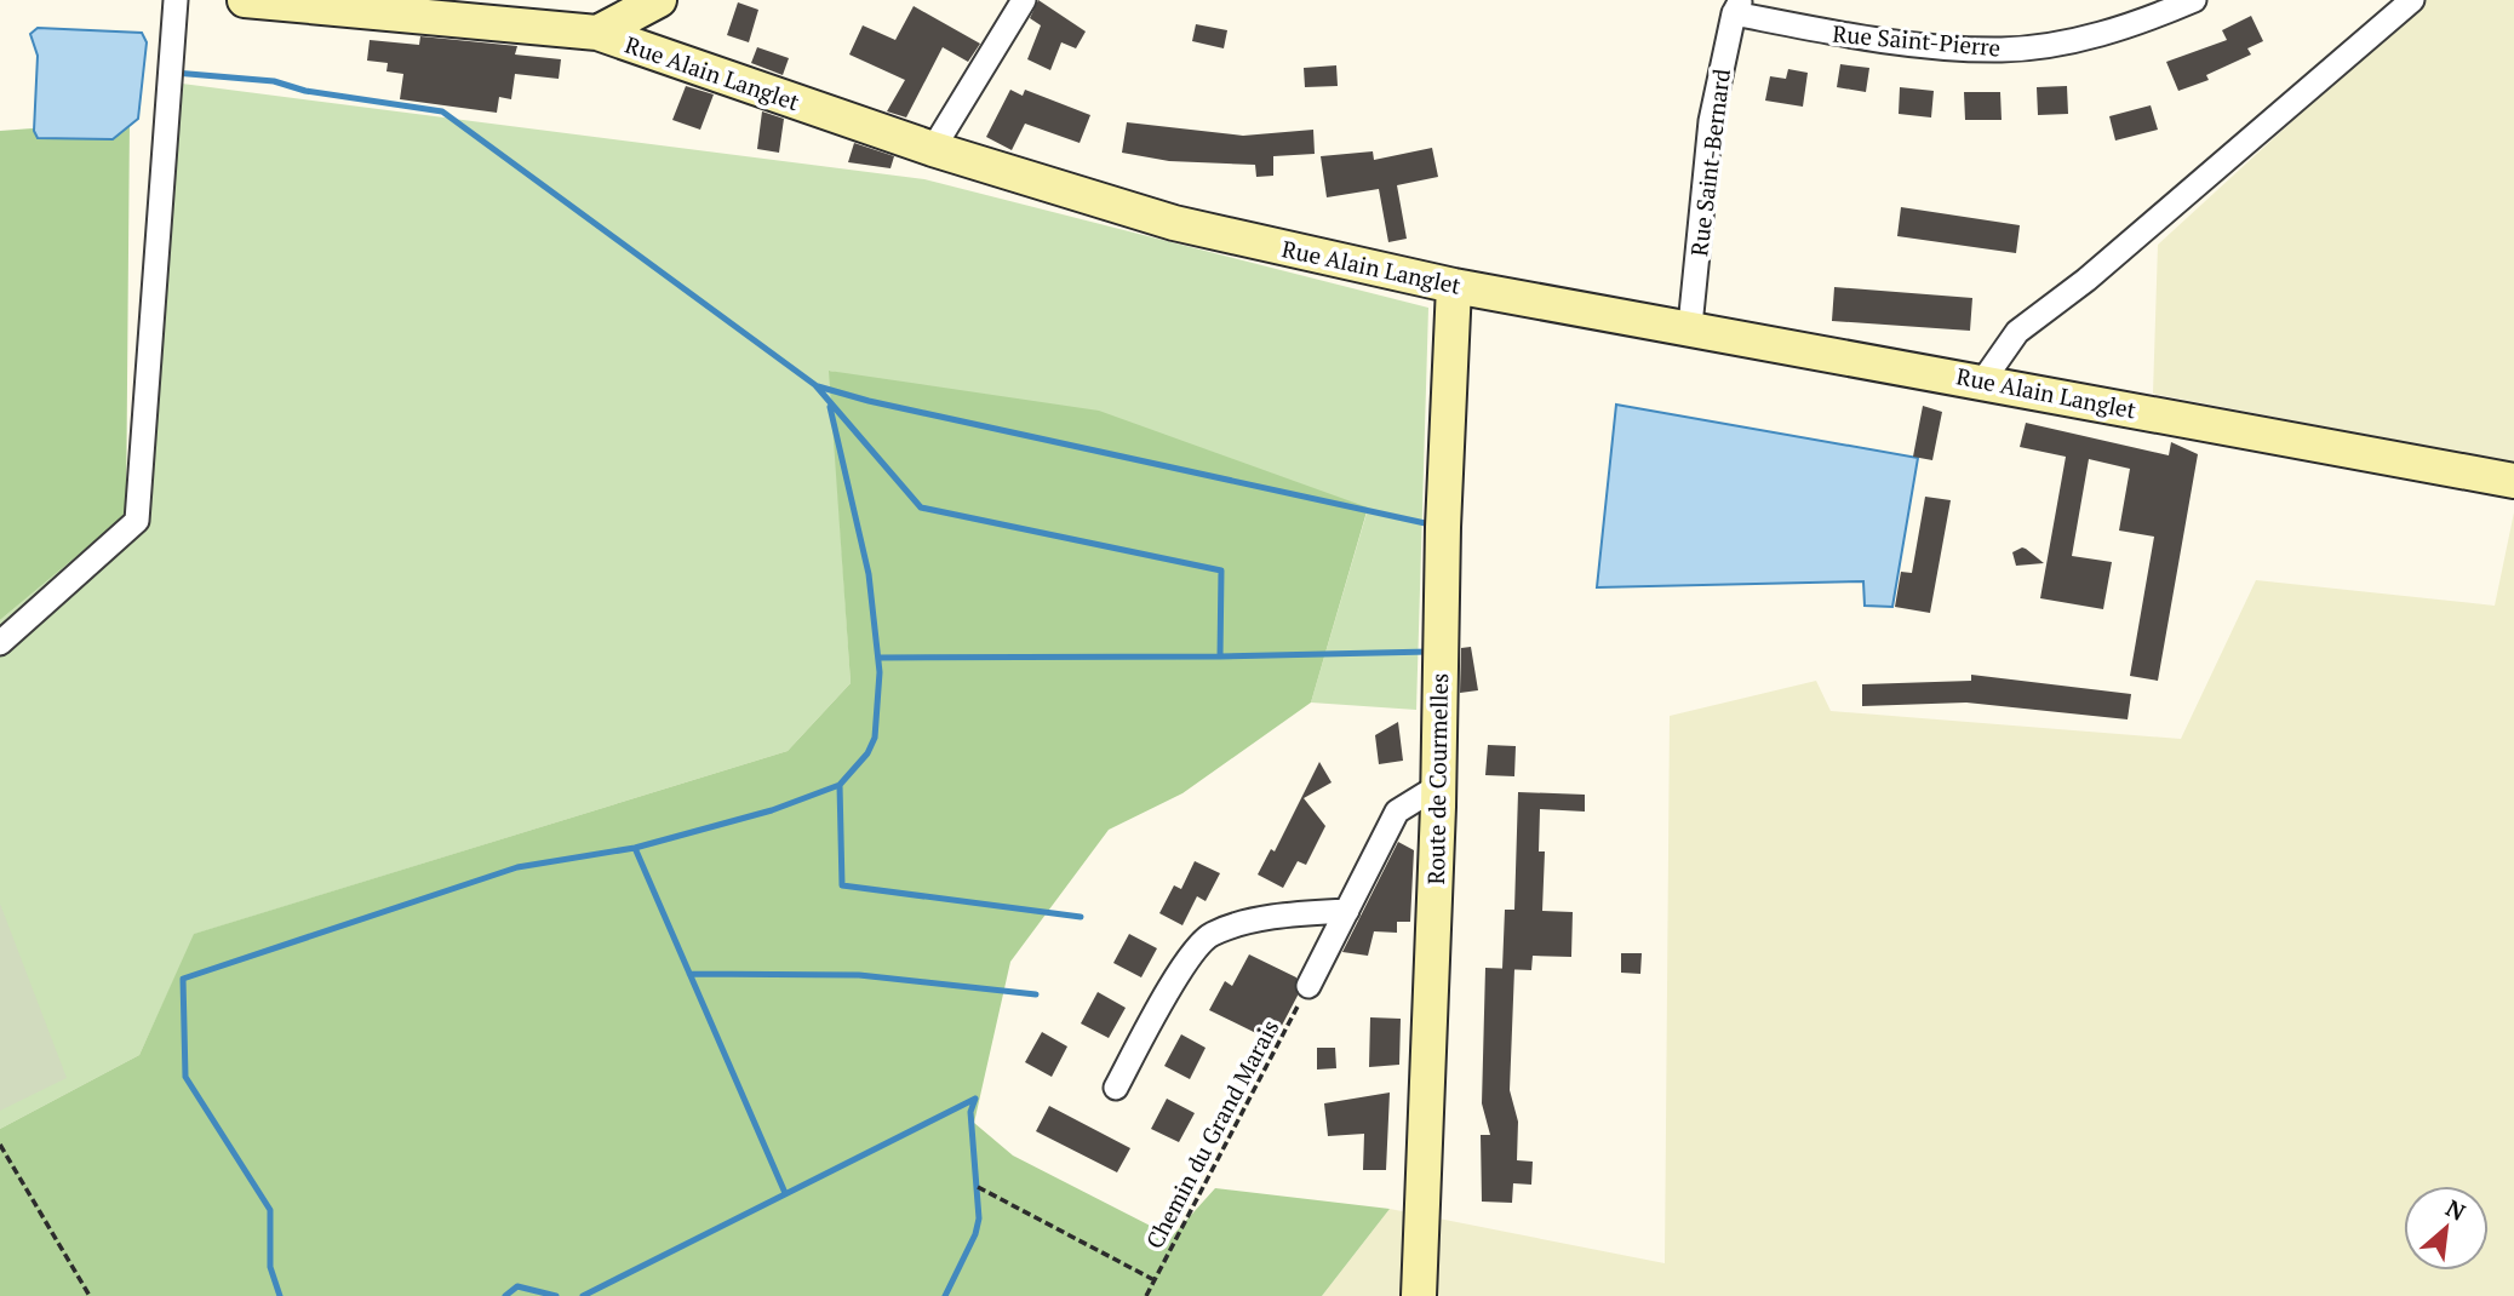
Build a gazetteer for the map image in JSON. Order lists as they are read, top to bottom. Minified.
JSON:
{"streets":{"street":["Rue Saint-Pierre","Rue Alain Langlet","Rue Saint-Bernard","Route de Courmelles"],"path":["Chemin du Grand Marais"]},"crossings":[["Rue Saint-Pierre","Rue Saint-Bernard"],["Rue Alain Langlet","Rue Saint-Bernard"],["Rue Alain Langlet","Route de Courmelles"]],"north":"top right"}
